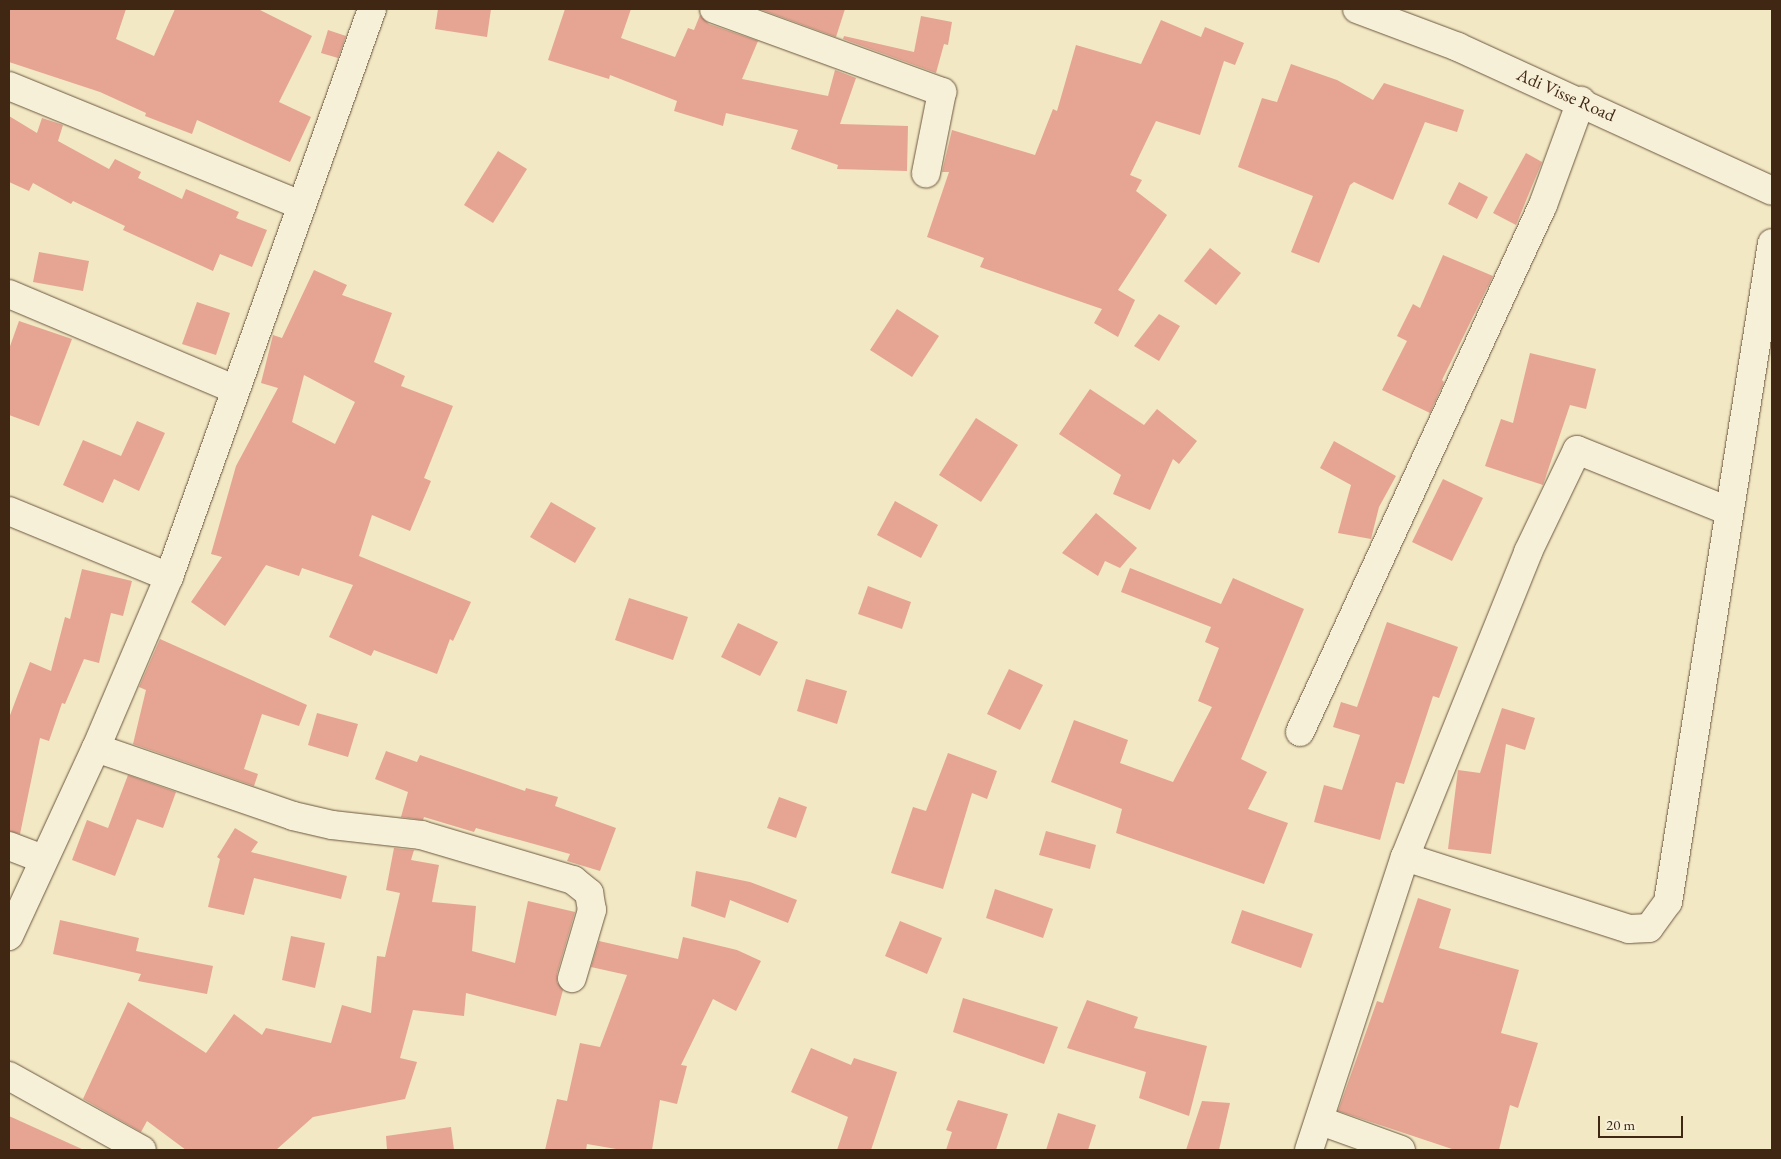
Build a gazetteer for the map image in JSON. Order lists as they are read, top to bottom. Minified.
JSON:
{"streets":{"street":["Adi Visse Road"]},"scale_bar":"20 m"}
